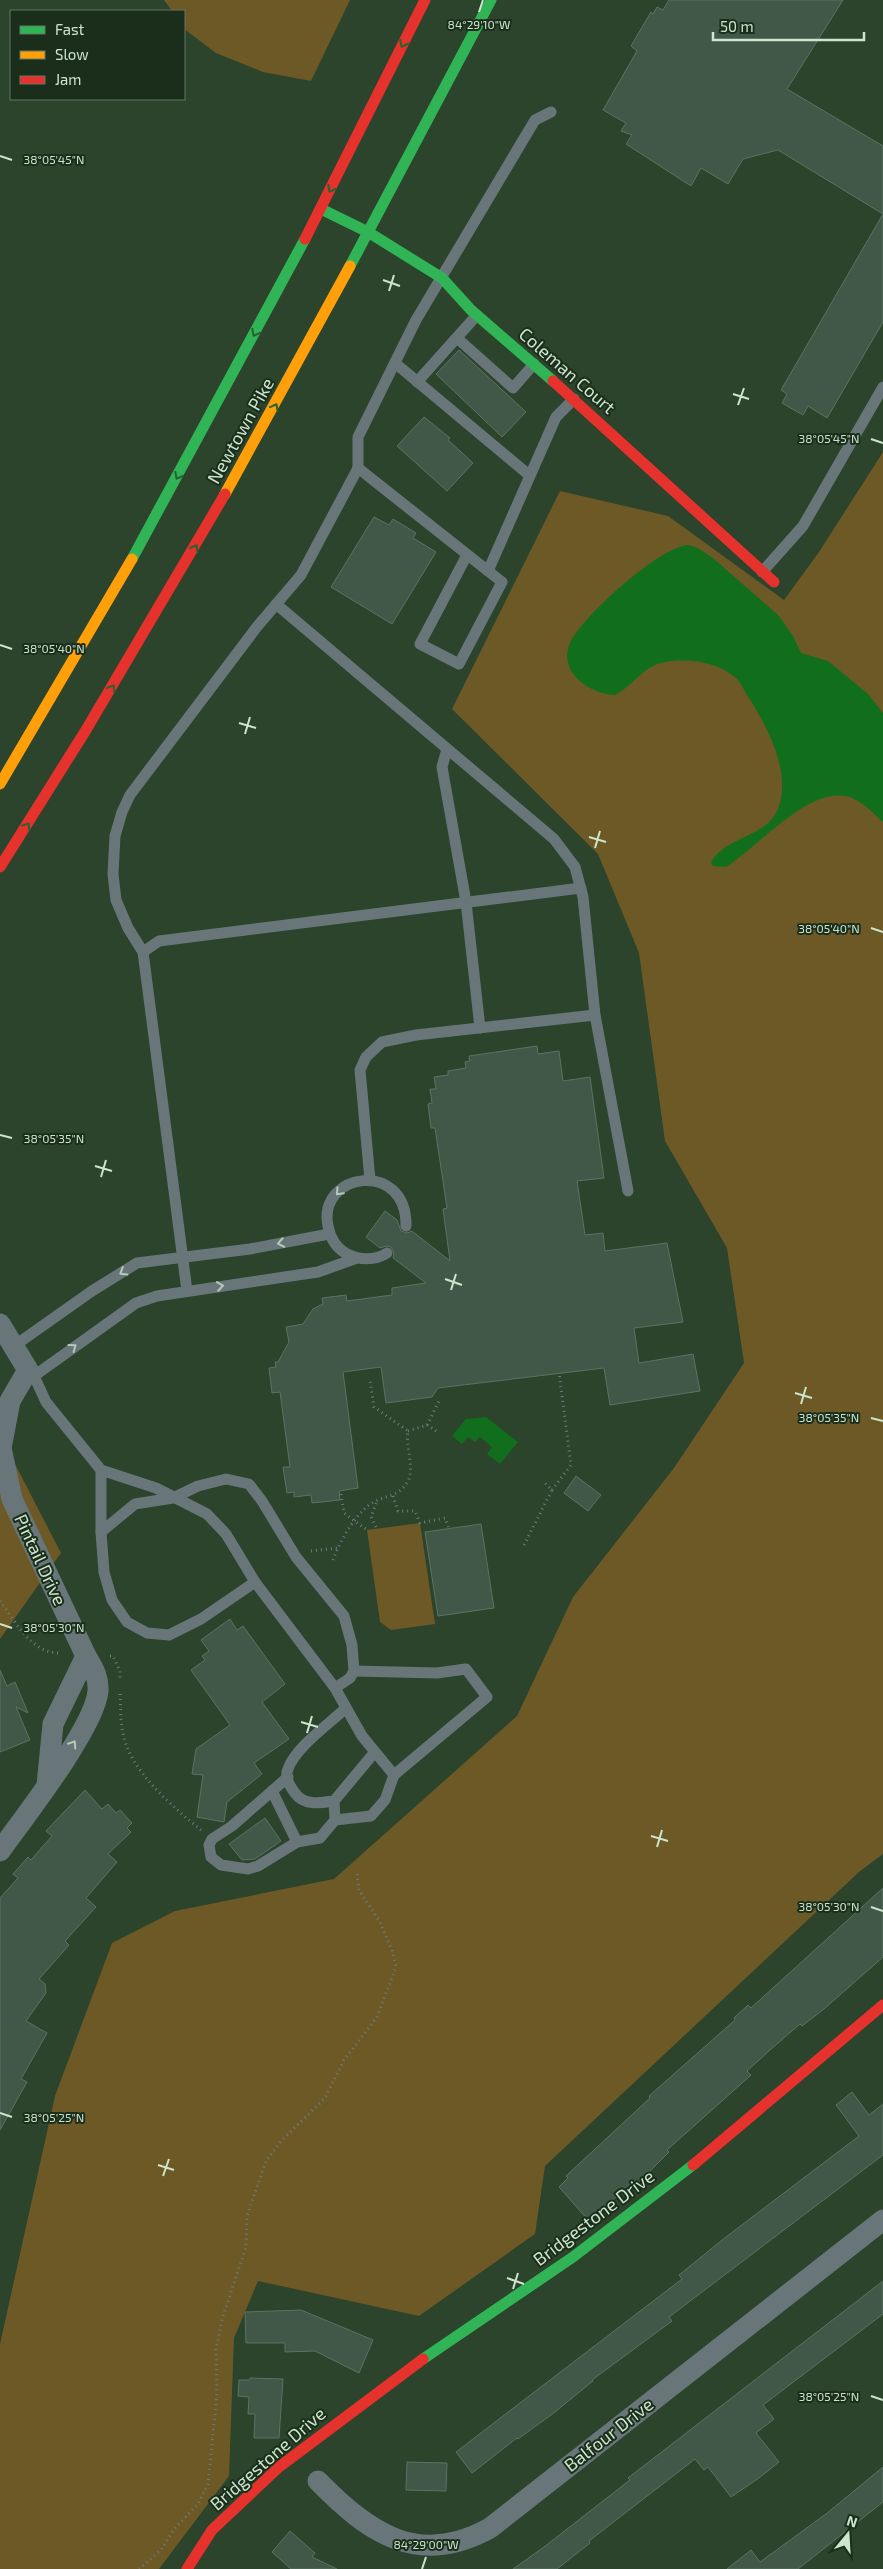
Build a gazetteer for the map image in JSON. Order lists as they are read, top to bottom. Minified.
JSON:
{"streets":{"main road":["Coleman Court","Newtown Pike","Bridgestone Drive"],"street":["Pintail Drive","Balfour Drive"]},"crossings":[["Coleman Court","Newtown Pike"]],"legend":["Fast","Slow","Jam"],"scale_bar":"50 m","north":"top","coordinates":["84°29'10\"W","38°05'45\"N","38°05'40\"N","38°05'35\"N","38°05'30\"N","38°05'25\"N","84°29'00\"W"]}
